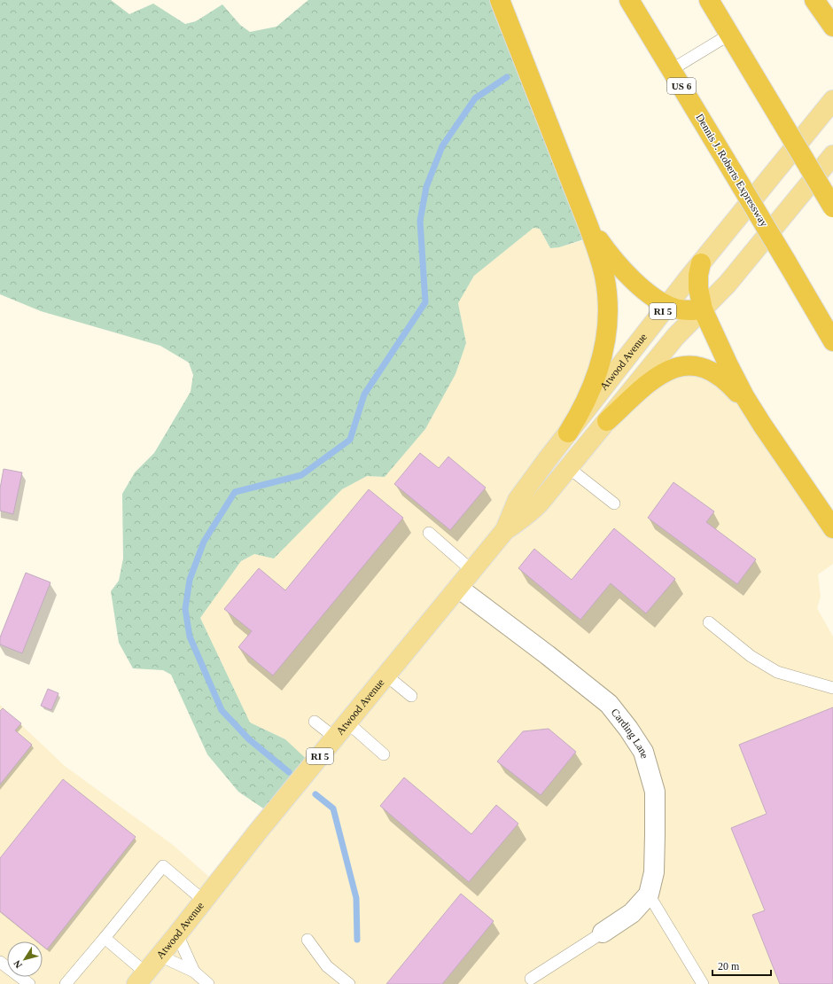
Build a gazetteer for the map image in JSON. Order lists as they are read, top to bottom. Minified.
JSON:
{"streets":{"highway":["US 6","Dennis J. Roberts Expressway"],"main road":["RI 5","Atwood Avenue"],"street":["Carding Lane"]},"crossings":[["Atwood Avenue","Carding Lane"]],"scale_bar":"20 m","north":"bottom left"}
